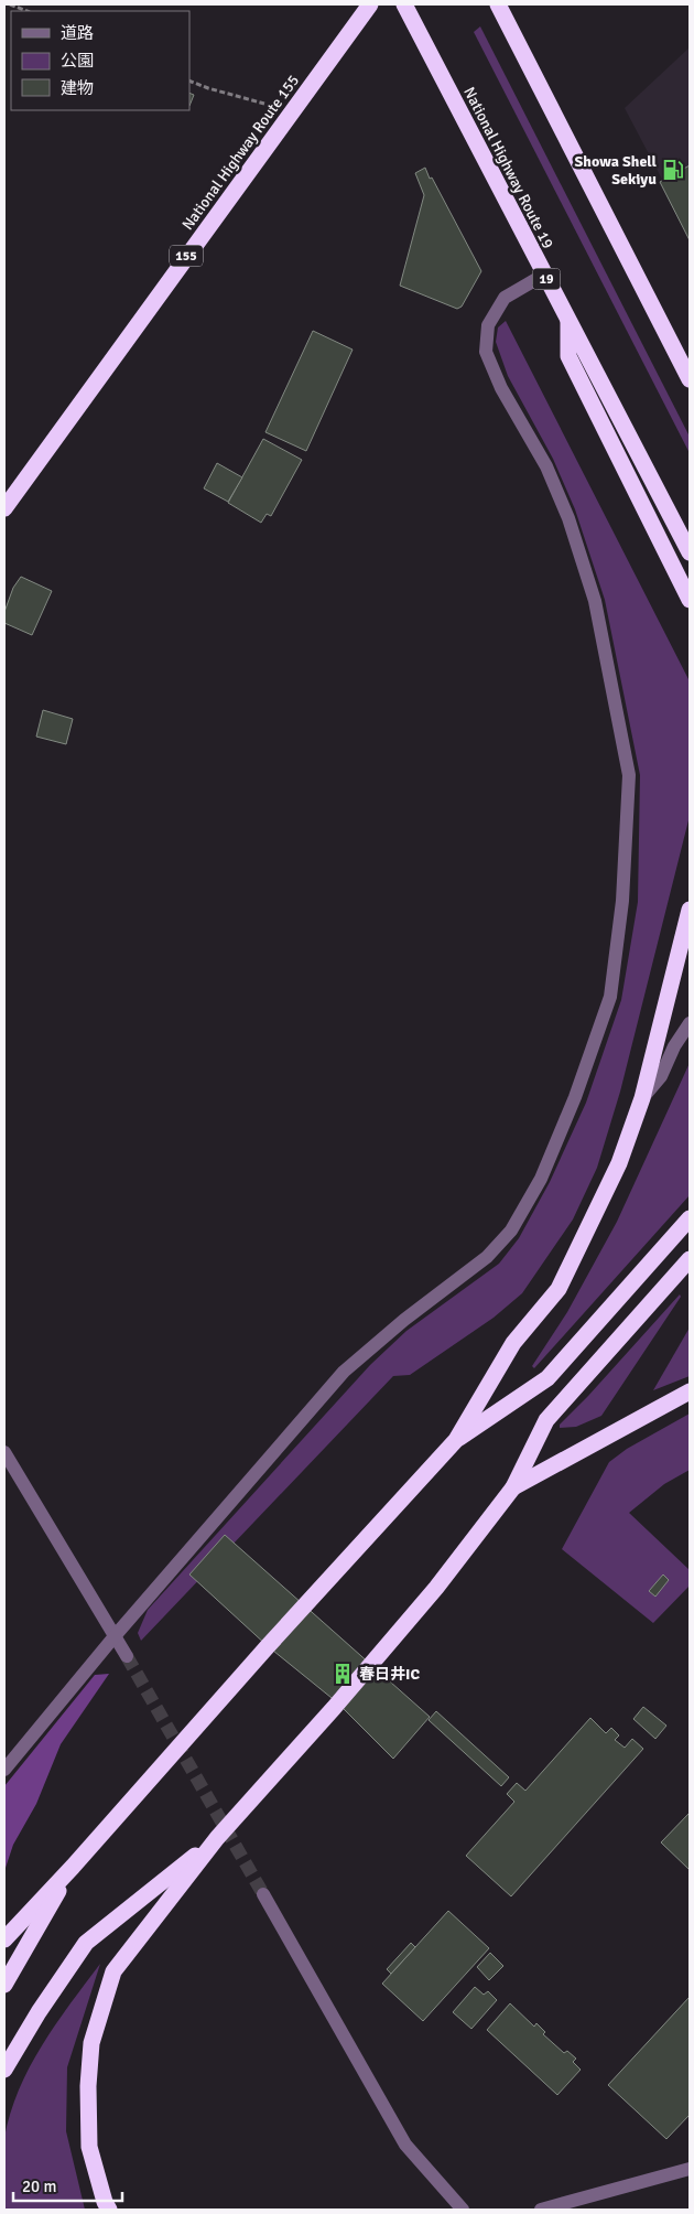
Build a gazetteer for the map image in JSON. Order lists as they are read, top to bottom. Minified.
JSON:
{"streets":{"highway":["National Highway Route 155","National Highway Route 19","155","19"]},"places":{"fuel station":["Showa Shell Sekiyu"],"building":["春日井IC"]},"legend":["道路","公園","建物"],"scale_bar":"20 m"}
